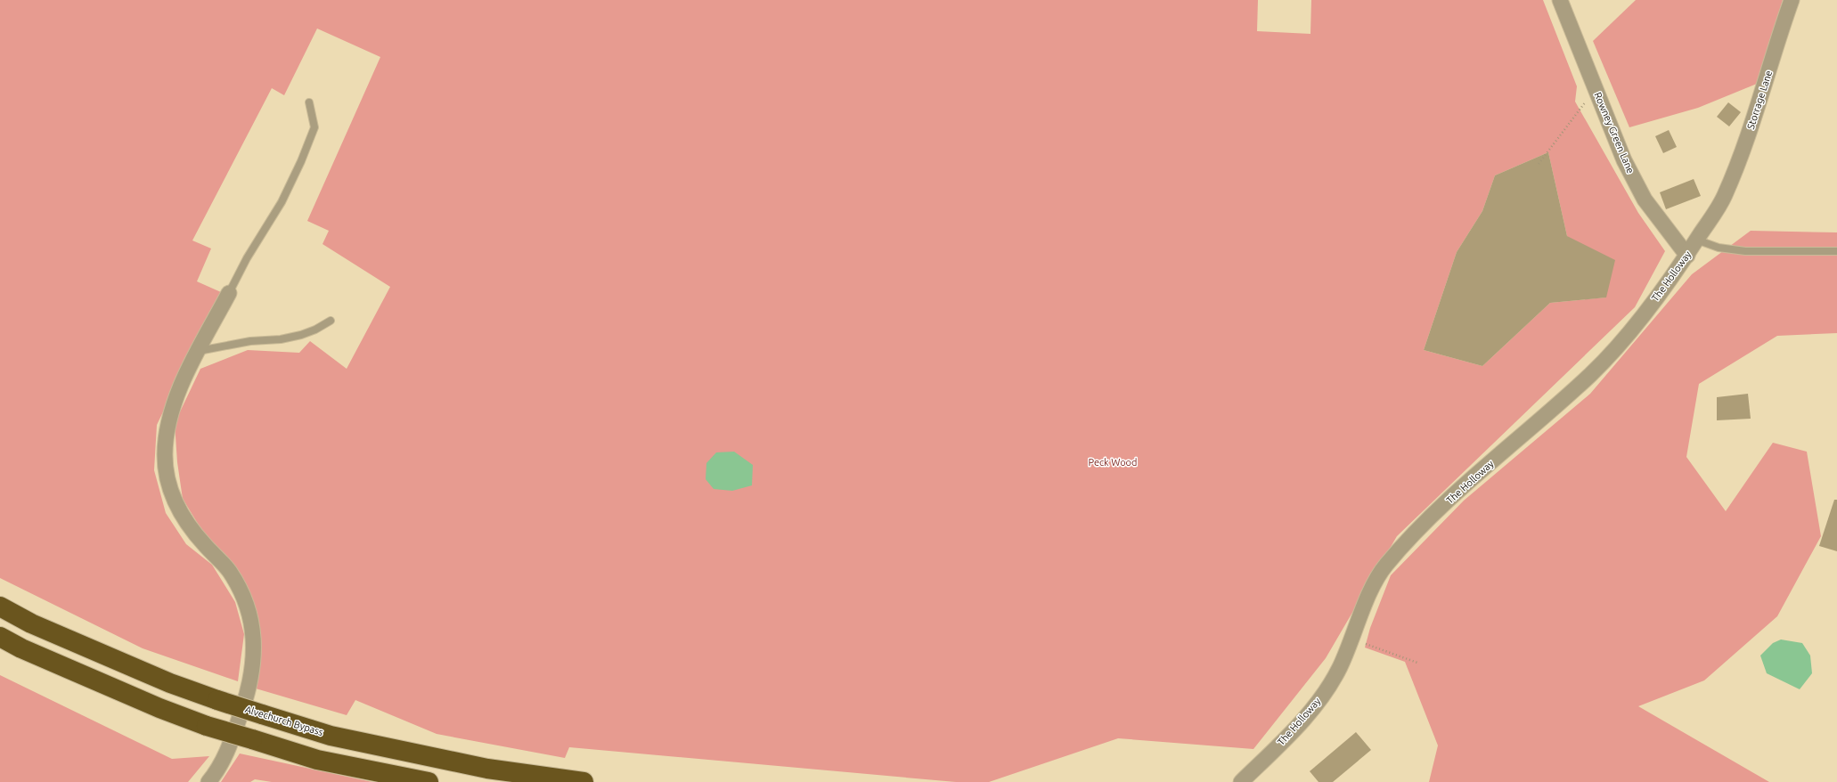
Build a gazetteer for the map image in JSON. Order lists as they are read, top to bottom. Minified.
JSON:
{"streets":{"highway":["Alvechurch Bypass"],"street":["Storrage Lane","Rowney Green Lane","The Holloway"]},"crossings":[["Storrage Lane","The Holloway"],["Rowney Green Lane","The Holloway"]],"parks":["Peck Wood"]}
